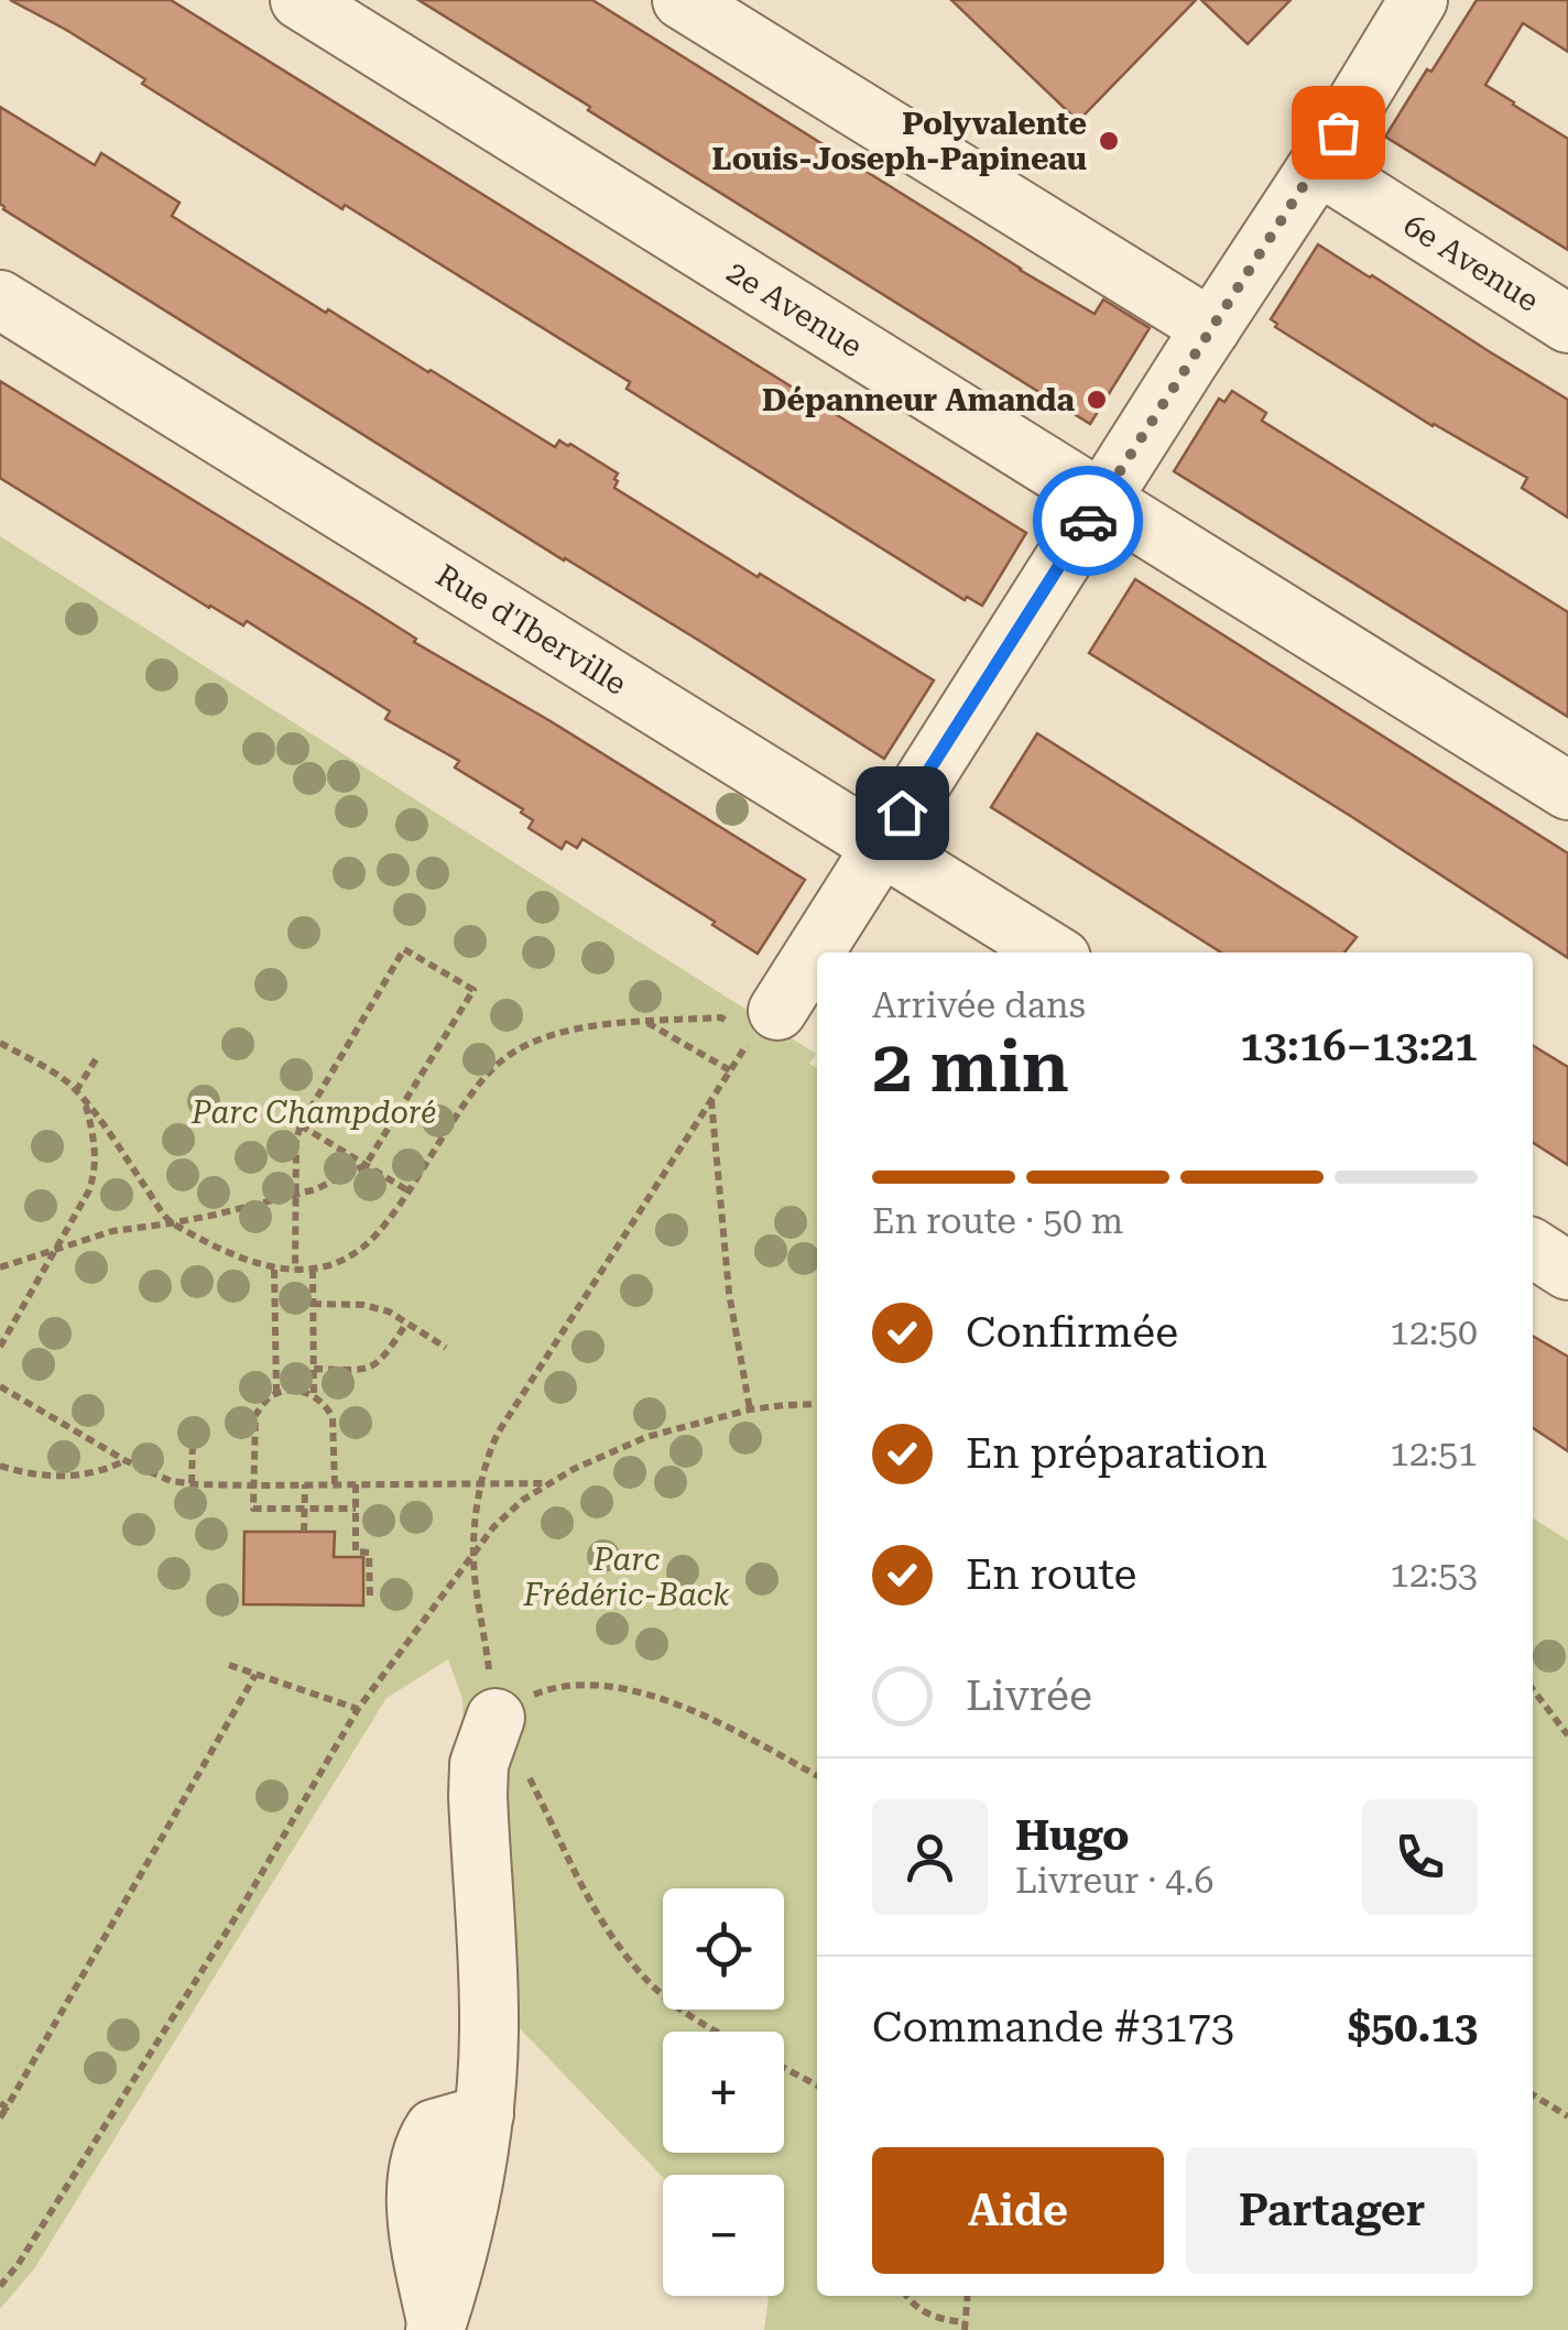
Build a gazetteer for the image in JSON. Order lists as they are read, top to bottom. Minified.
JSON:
{"streets":{"street":["6e Avenue","2e Avenue","Rue d'Iberville"]},"parks":["Parc Champdoré","Parc Frédéric-Back"],"places":["Polyvalente Louis-Joseph-Papineau","Dépanneur Amanda"],"page":{"heading":["2 min","Arrivée dans","13:16–13:21"],"panel":["Hugo","Livreur · 4.6","Commande #3173","$50.13"],"bar":"En route · 50 m","list":[["Confirmée","12:50"],["En préparation","12:51"],["En route","12:53"],"Livrée"],"map_buttons":["+","−"],"buttons":["Aide","Partager"]}}
